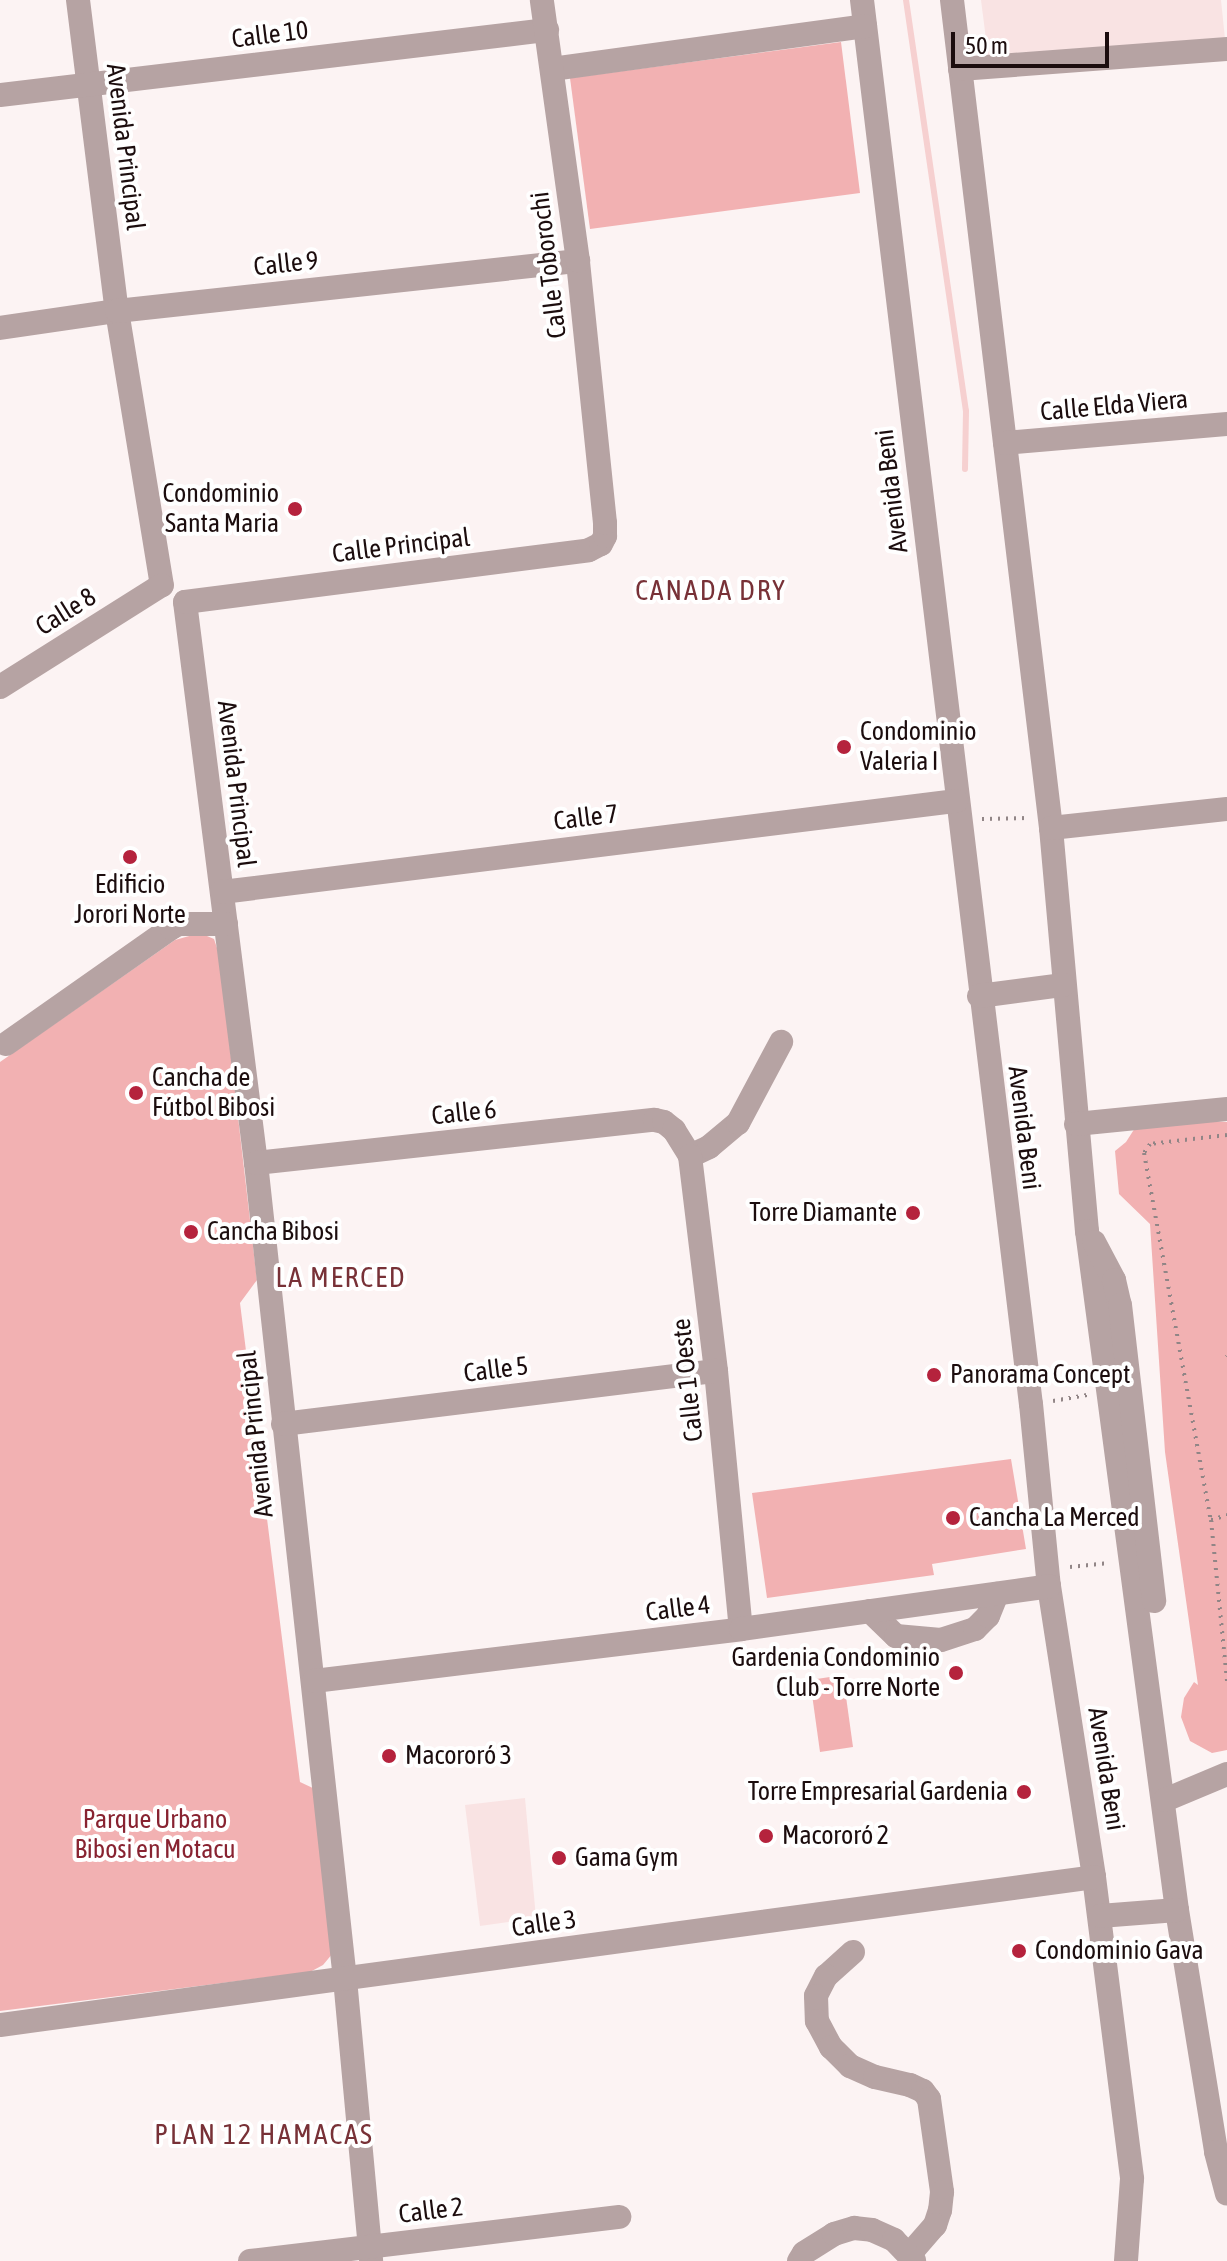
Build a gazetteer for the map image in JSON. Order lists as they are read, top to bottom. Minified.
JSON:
{"streets":{"street":["Calle 10","Avenida Principal","Calle 9","Calle Toborochi","Calle Elda Viera","Avenida Beni","Calle Principal","Calle 8","Calle 7","Calle 6","Calle 5","Calle 1 Oeste","Calle 4","Calle 3","Calle 2"]},"crossings":[["Calle 10","Avenida Principal"],["Calle 10","Calle Toborochi"],["Avenida Principal","Calle 9"],["Avenida Principal","Calle Principal"],["Avenida Principal","Calle 8"],["Avenida Principal","Calle 7"],["Avenida Principal","Calle 6"],["Avenida Principal","Calle 5"],["Avenida Principal","Calle 4"],["Avenida Principal","Calle 3"],["Avenida Principal","Calle 2"],["Calle 9","Calle Toborochi"],["Calle Toborochi","Calle Principal"],["Calle Elda Viera","Avenida Beni"],["Avenida Beni","Calle 7"],["Avenida Beni","Calle 4"],["Avenida Beni","Calle 3"],["Calle 6","Calle 1 Oeste"],["Calle 5","Calle 1 Oeste"],["Calle 1 Oeste","Calle 4"]],"districts":["CANADA DRY","LA MERCED","PLAN 12 HAMACAS"],"parks":["Parque Urbano Bibosi en Motacu"],"places":["Condominio Santa Maria","Condominio Valeria I","Edificio Jorori Norte","Cancha de Fútbol Bibosi","Torre Diamante","Cancha Bibosi","Panorama Concept","Cancha La Merced","Gardenia Condominio Club - Torre Norte","Macororó 3","Torre Empresarial Gardenia","Macororó 2","Gama Gym","Condominio Gava"],"scale_bar":"50 m"}
